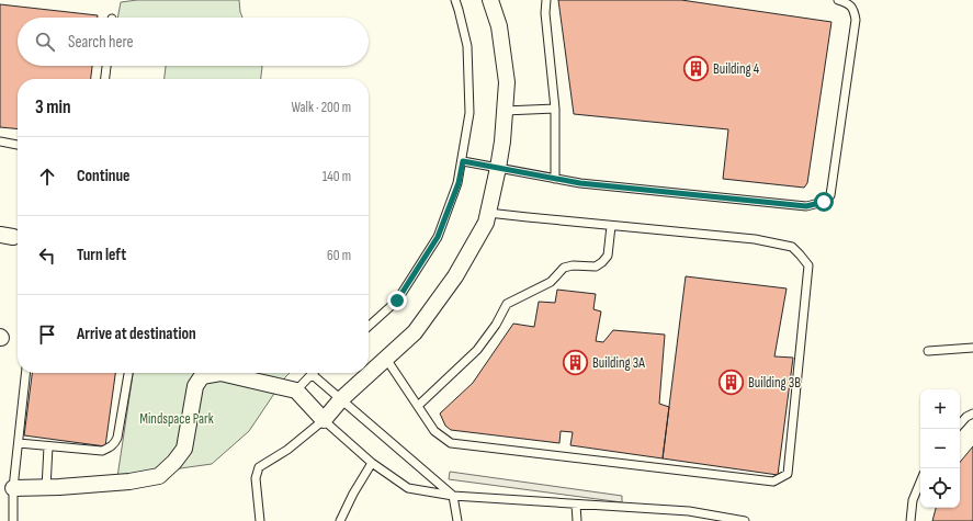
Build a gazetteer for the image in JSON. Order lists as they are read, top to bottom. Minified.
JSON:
{"parks":["Mindspace Park"],"places":{"building":["Building 4","Building 3A","Building 3B"]},"page":{"search":"Search here","heading":["3 min","Walk · 200 m"],"list":[["Continue","140 m"],["Turn left","60 m"],"Arrive at destination"],"map_buttons":["+","−"]}}
